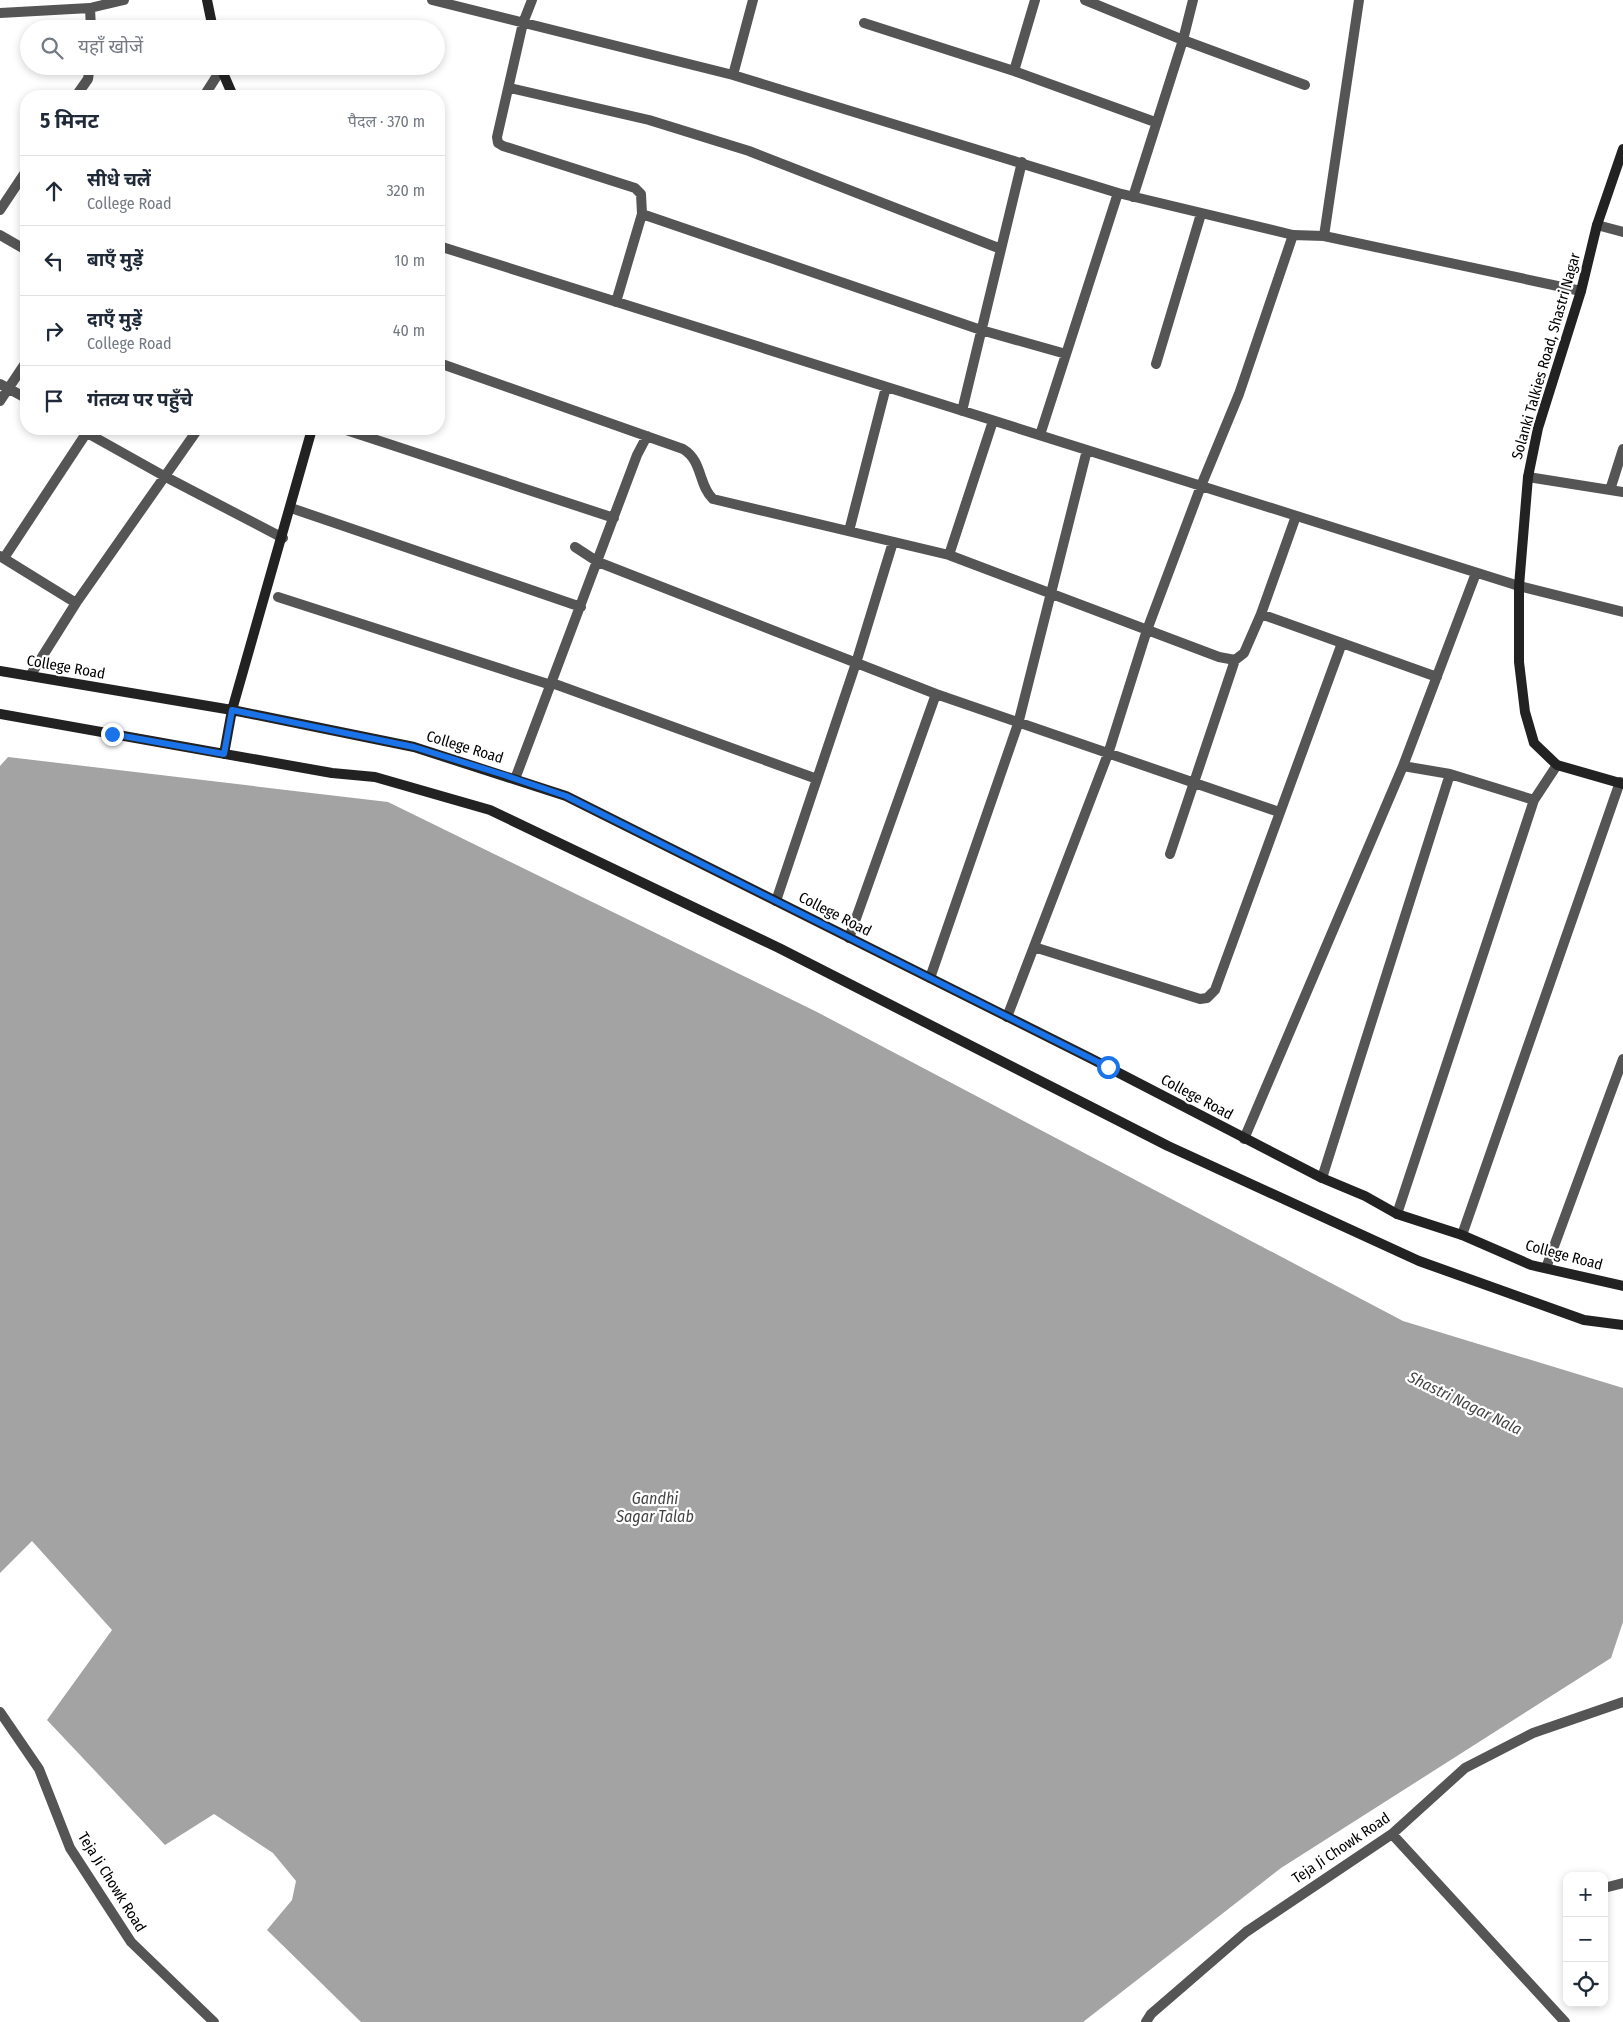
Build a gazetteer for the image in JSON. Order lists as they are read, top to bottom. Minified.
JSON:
{"streets":{"main road":["Solanki Talkies Road, Shastri Nagar","College Road"],"street":["Teja Ji Chowk Road"]},"water":["Shastri Nagar Nala","Gandhi Sagar Talab"],"page":{"search":"यहाँ खोजें","heading":["5 मिनट","पैदल · 370 m"],"list":[["सीधे चलें","College Road","320 m"],["बाएँ मुड़ें","10 m"],["दाएँ मुड़ें","College Road","40 m"],"गंतव्य पर पहुँचे"],"map_buttons":["+","−"]}}
